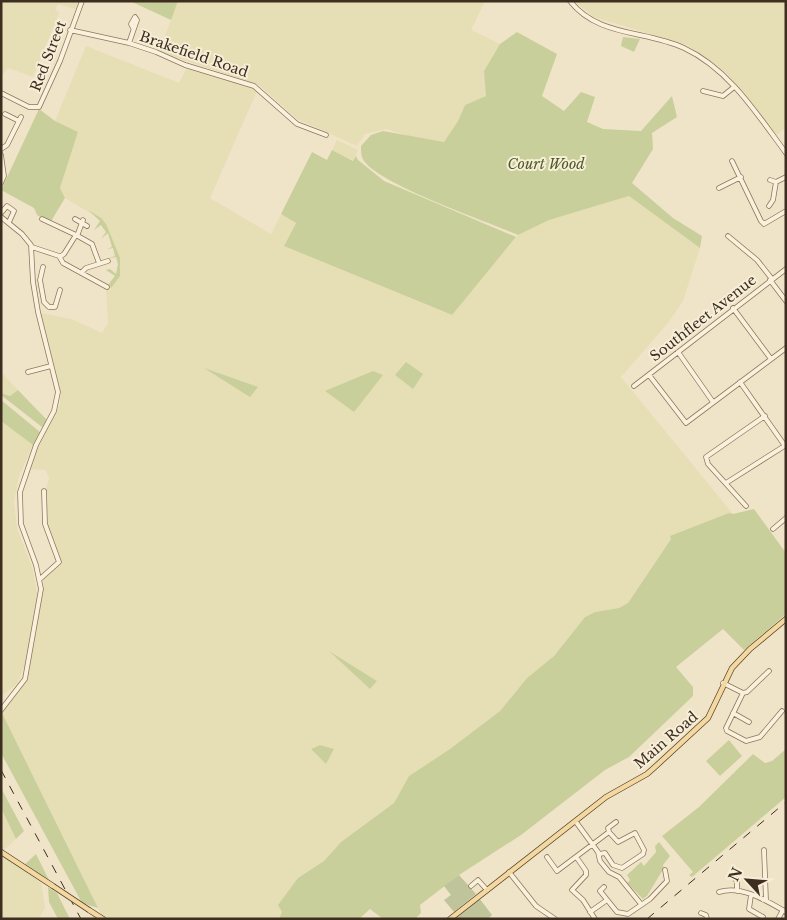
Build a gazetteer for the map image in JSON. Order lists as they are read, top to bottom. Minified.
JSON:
{"streets":{"main road":["Main Road"],"street":["Brakefield Road","Red Street","Southfleet Avenue"]},"crossings":[["Brakefield Road","Red Street"]],"parks":["Court Wood"],"north":"top left"}
